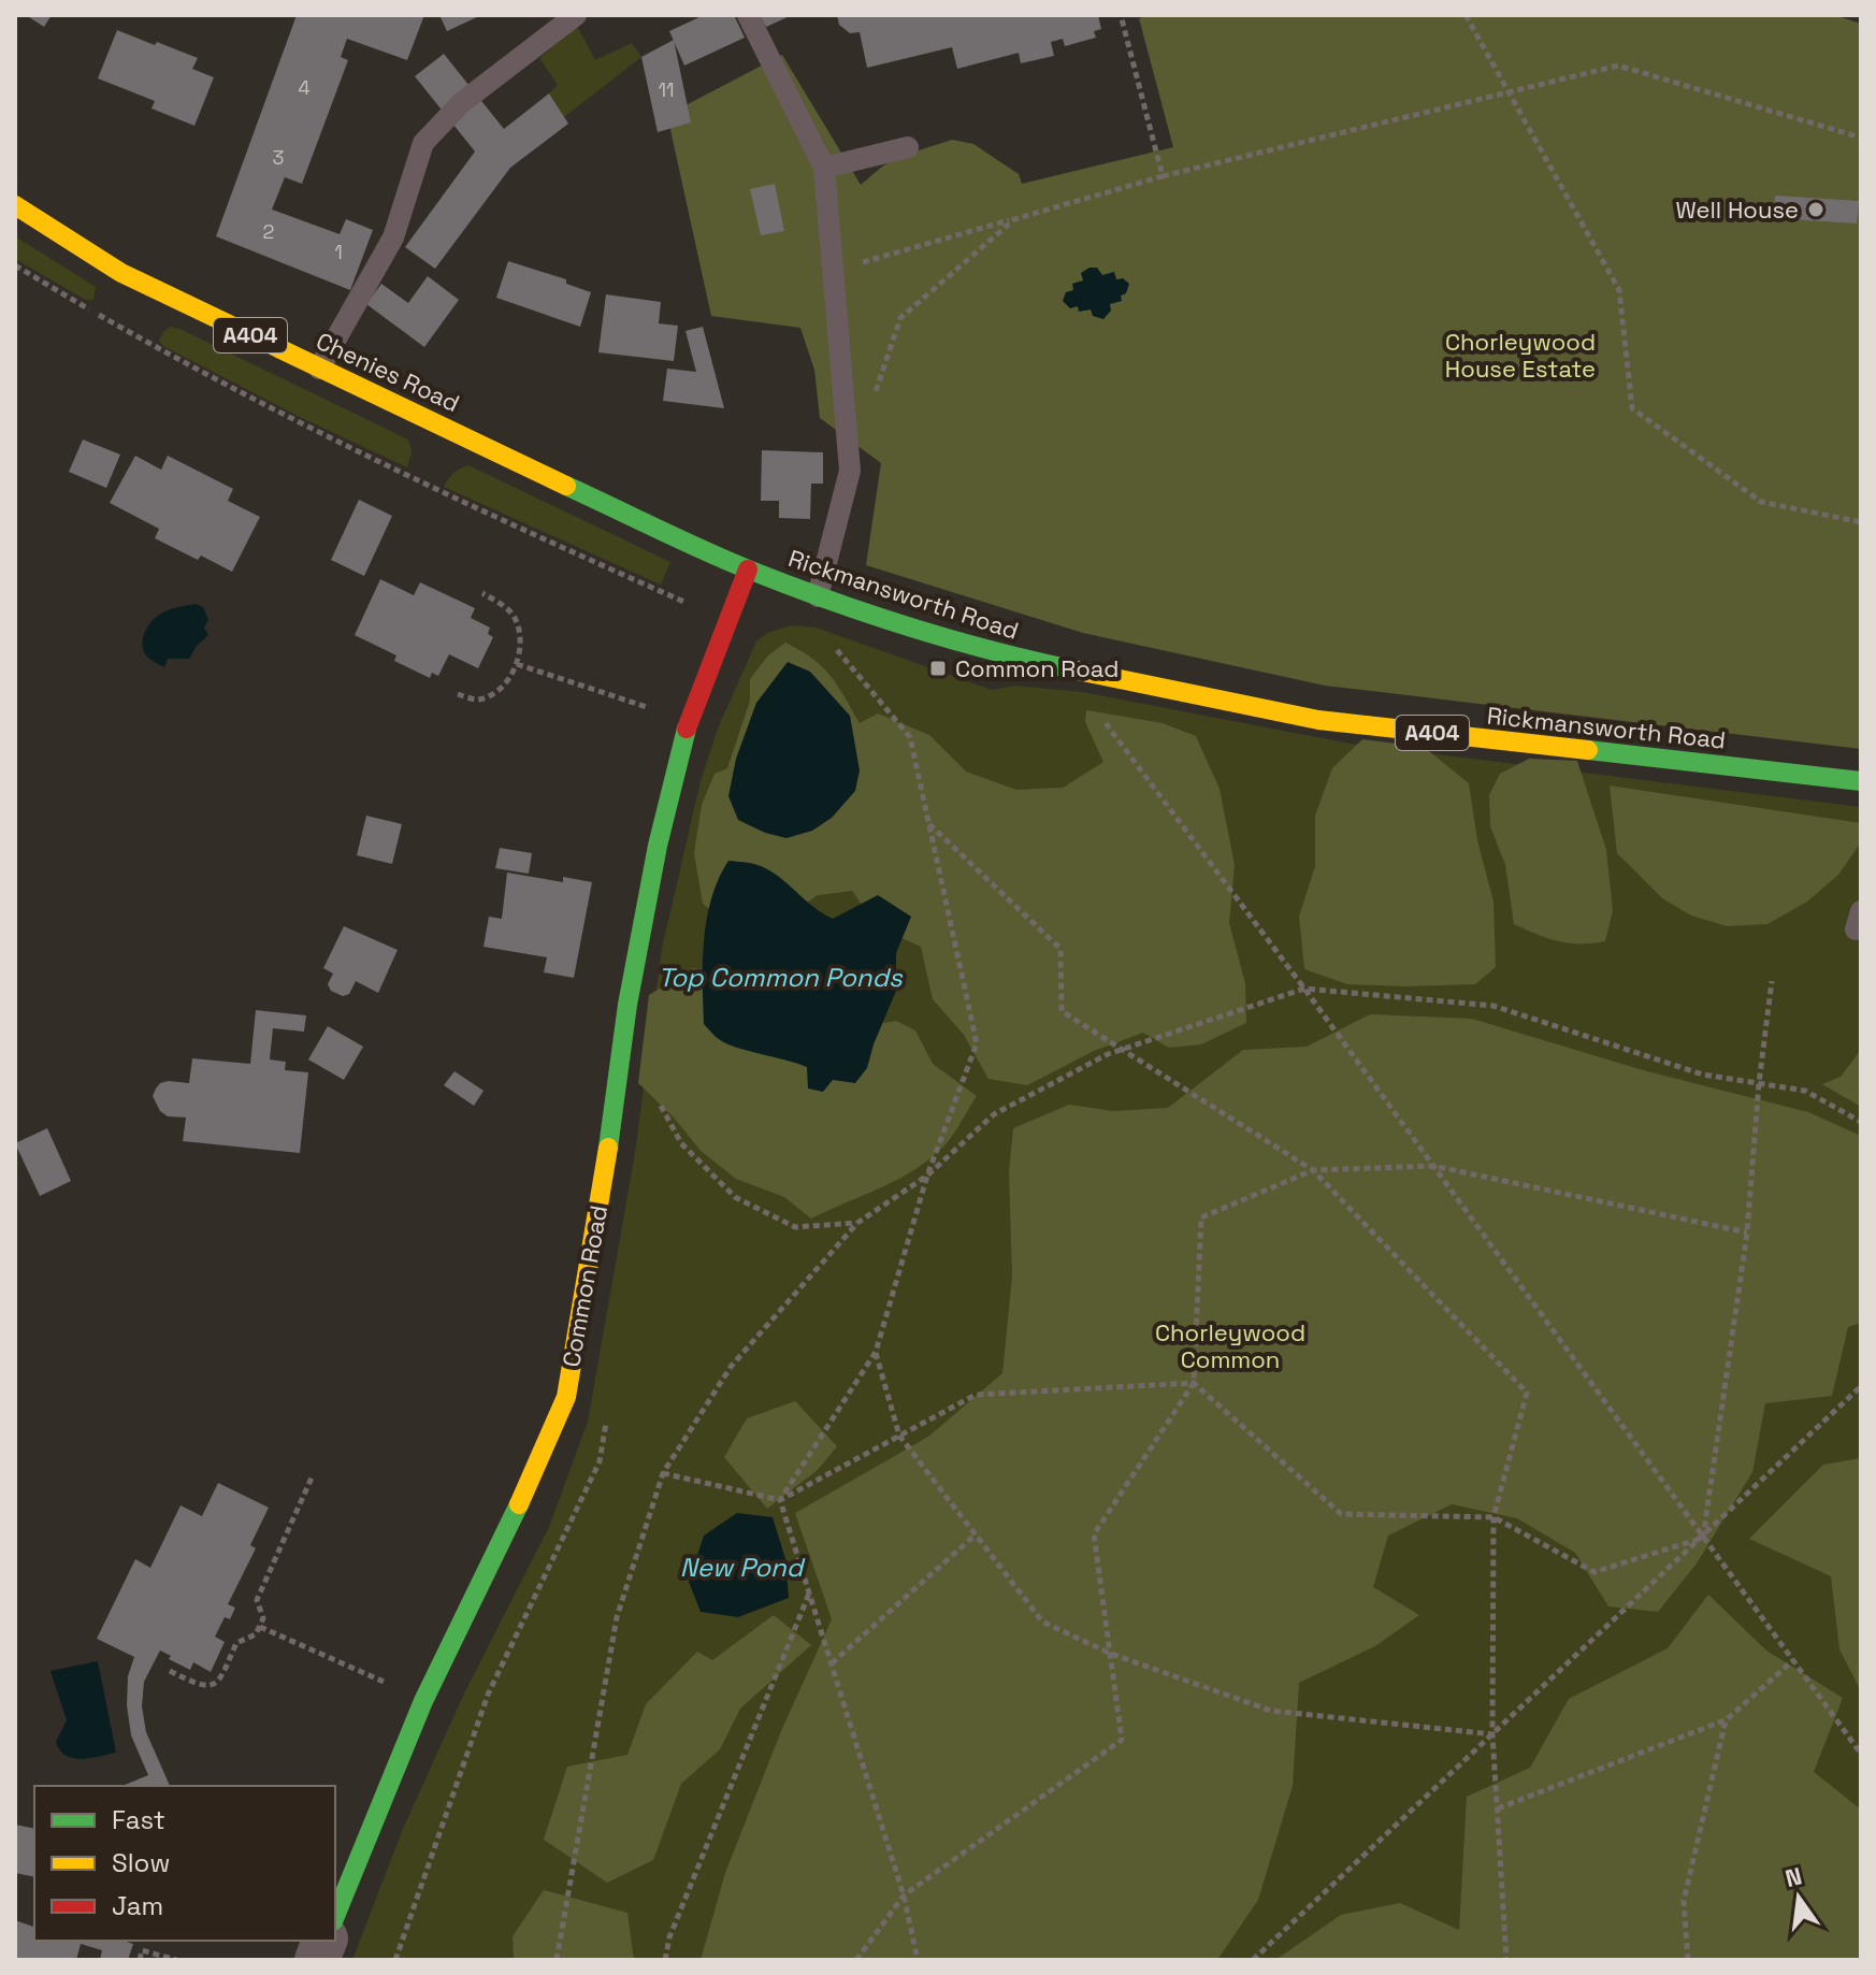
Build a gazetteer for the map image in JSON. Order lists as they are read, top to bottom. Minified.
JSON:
{"streets":{"main road":["A404","Chenies Road","Rickmansworth Road","Common Road"]},"crossings":[["Chenies Road","Rickmansworth Road"],["Chenies Road","Common Road"],["Rickmansworth Road","Common Road"]],"water":["Top Common Ponds","New Pond"],"parks":["Chorleywood House Estate","Chorleywood Common"],"places":{"other":["Well House"],"transit":["Common Road"]},"house_numbers":["4","11","3","2","1"],"legend":["Fast","Slow","Jam"],"north":"top"}
